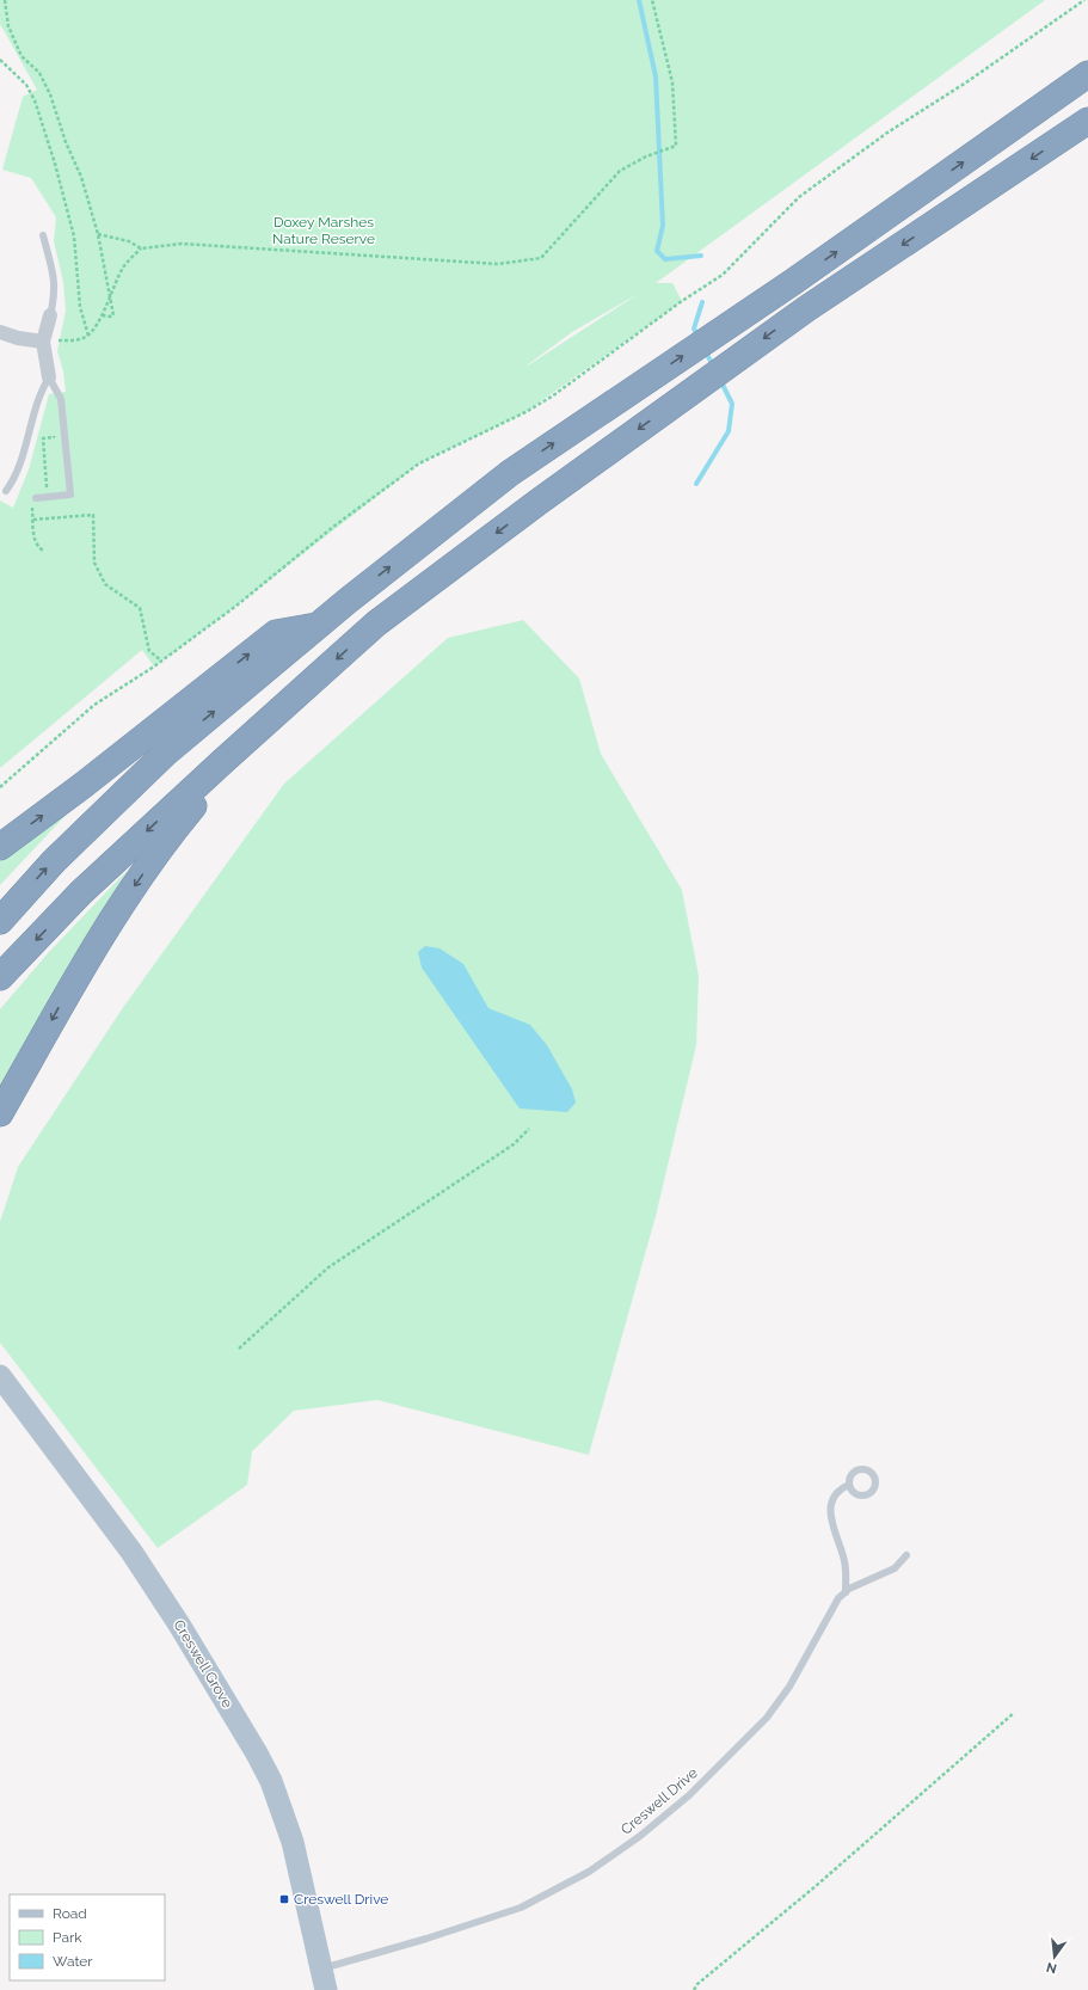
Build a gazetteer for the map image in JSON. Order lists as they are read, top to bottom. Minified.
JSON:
{"streets":{"main road":["Creswell Grove"],"lane":["Creswell Drive"]},"crossings":[["Creswell Grove","Creswell Drive"]],"parks":["Doxey Marshes Nature Reserve"],"places":{"transit":["Creswell Drive"]},"legend":["Road","Park","Water"],"north":"bottom"}
